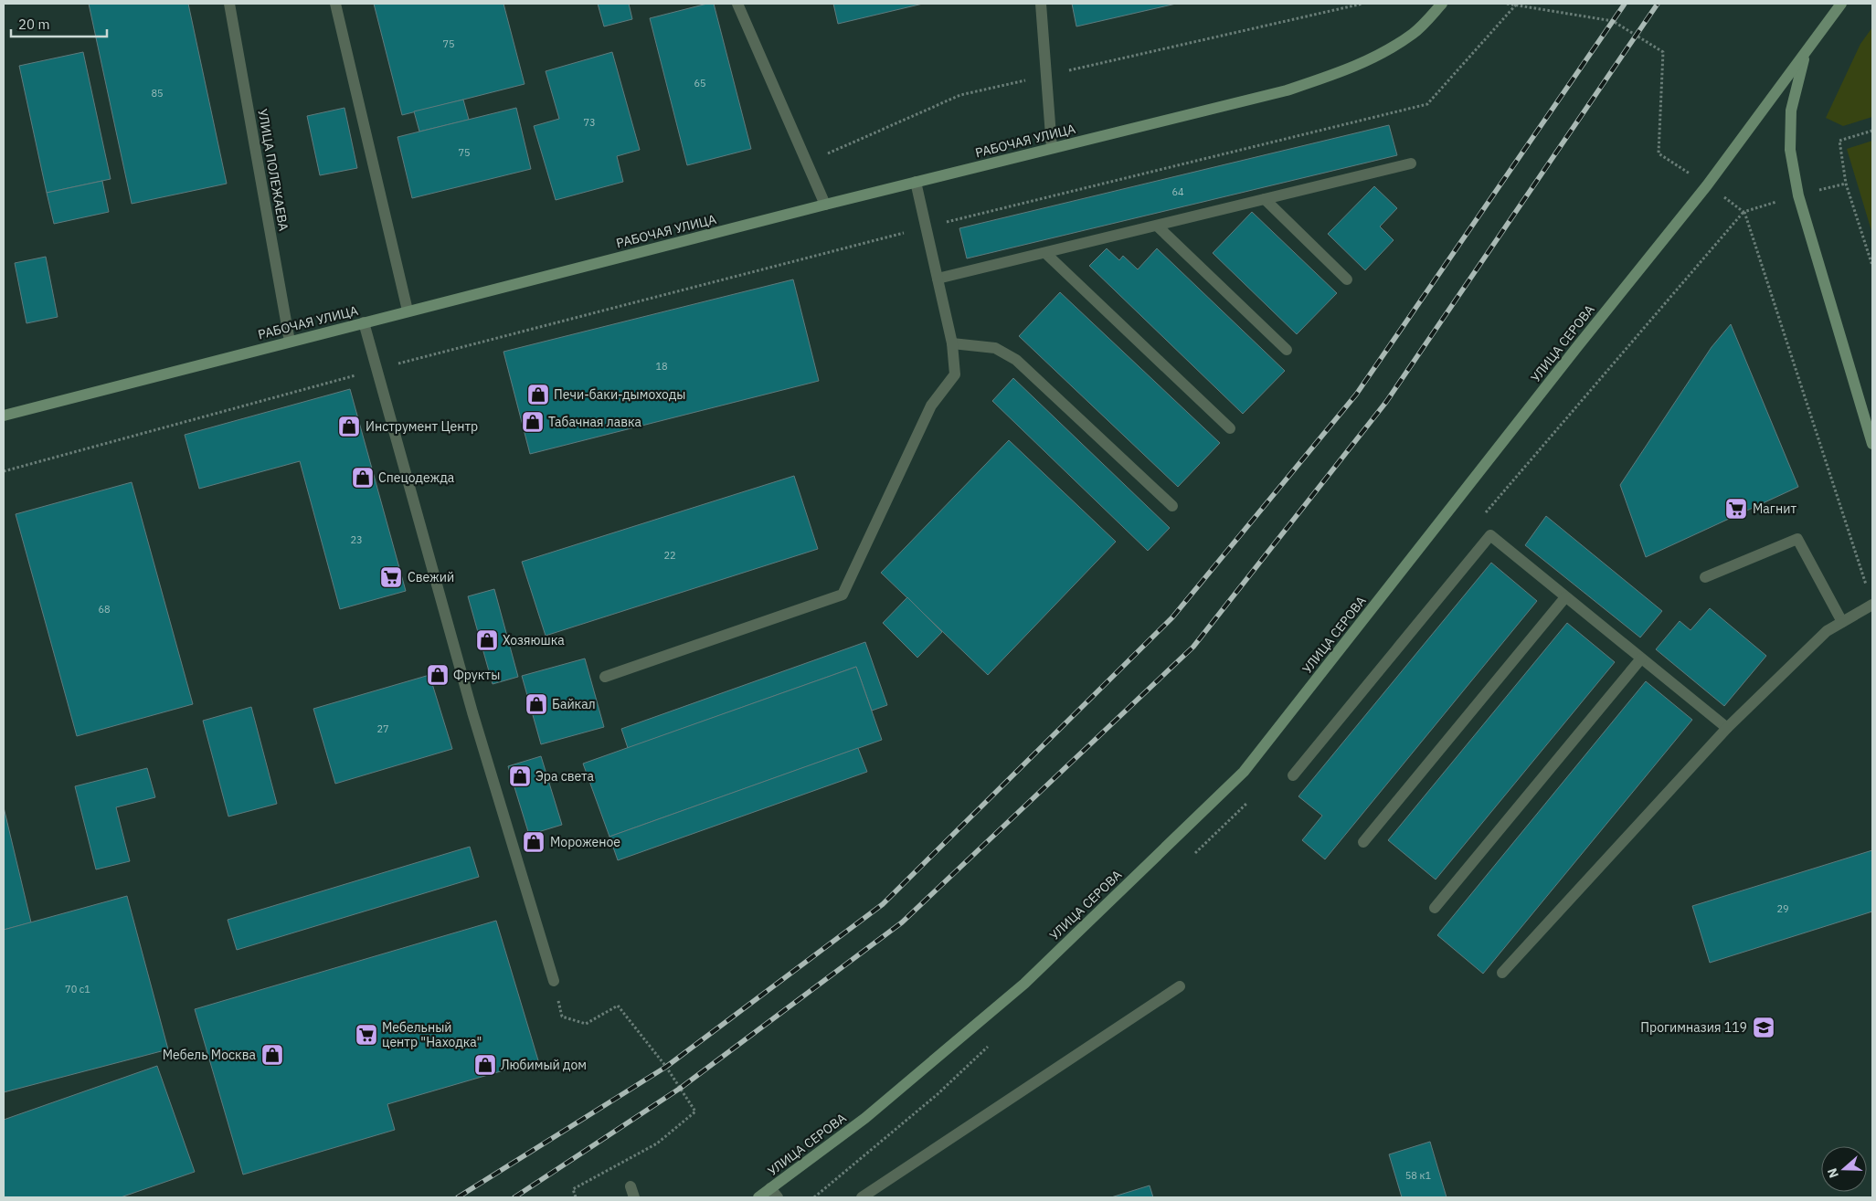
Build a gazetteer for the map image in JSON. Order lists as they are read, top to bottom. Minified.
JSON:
{"streets":{"street":["РАБОЧАЯ УЛИЦА","УЛИЦА ПОЛЕЖАЕВА","УЛИЦА СЕРОВА"]},"crossings":[["РАБОЧАЯ УЛИЦА","УЛИЦА ПОЛЕЖАЕВА"]],"places":{"shop":["Печи-баки-дымоходы","Табачная лавка","Инструмент Центр","Спецодежда","Хозяюшка","Фрукты","Байкал","Эра света","Мороженое","Мебель Москва","Любимый дом"],"supermarket":["Магнит","Свежий","Мебельный центр \"Находка\""],"school or university":["Прогимназия 119"]},"house_numbers":["75","65","85","73","75","64","18","23","22","68","27","29","70 с1","58 к1"],"scale_bar":"20 m","north":"left"}
